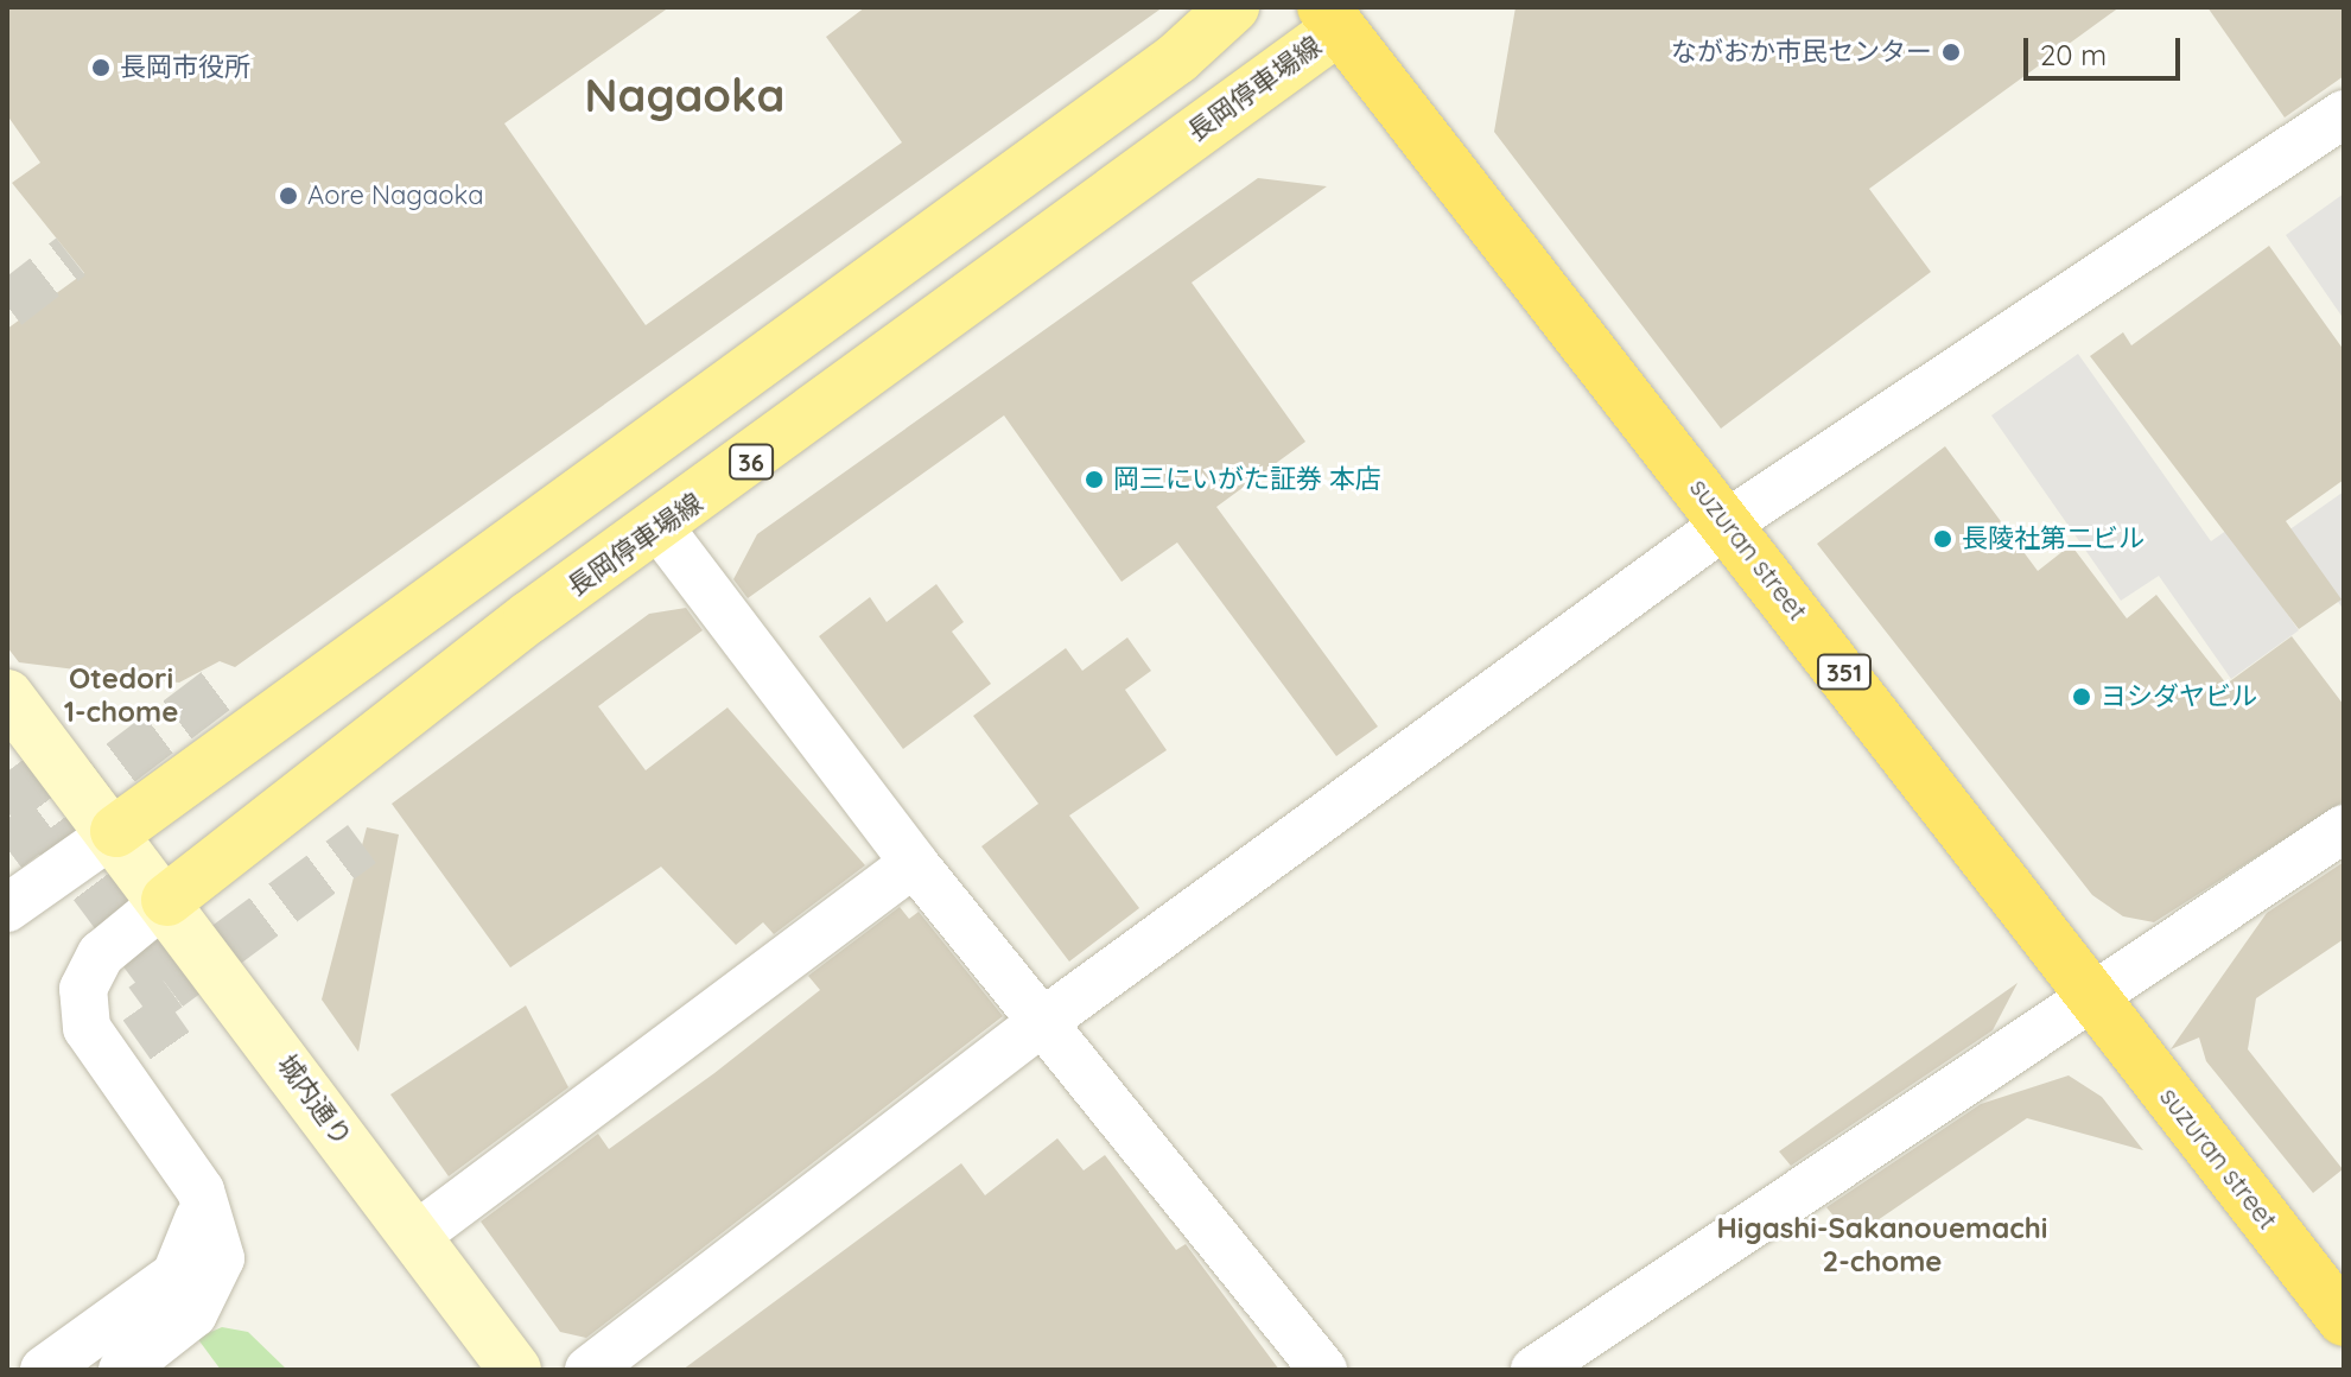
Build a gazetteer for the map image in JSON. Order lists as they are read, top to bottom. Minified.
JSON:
{"streets":{"highway":["suzuran street","351"],"main road":["長岡停車場線","36"],"street":["城内通り"]},"crossings":[["長岡停車場線","suzuran street"],["長岡停車場線","城内通り"]],"districts":["Nagaoka","Otedori 1-chome","Higashi-Sakanouemachi 2-chome"],"places":["ながおか市民センター","長岡市役所","Aore Nagaoka","岡三にいがた証券 本店","長陵社第二ビル","ヨシダヤビル"],"scale_bar":"20 m"}
